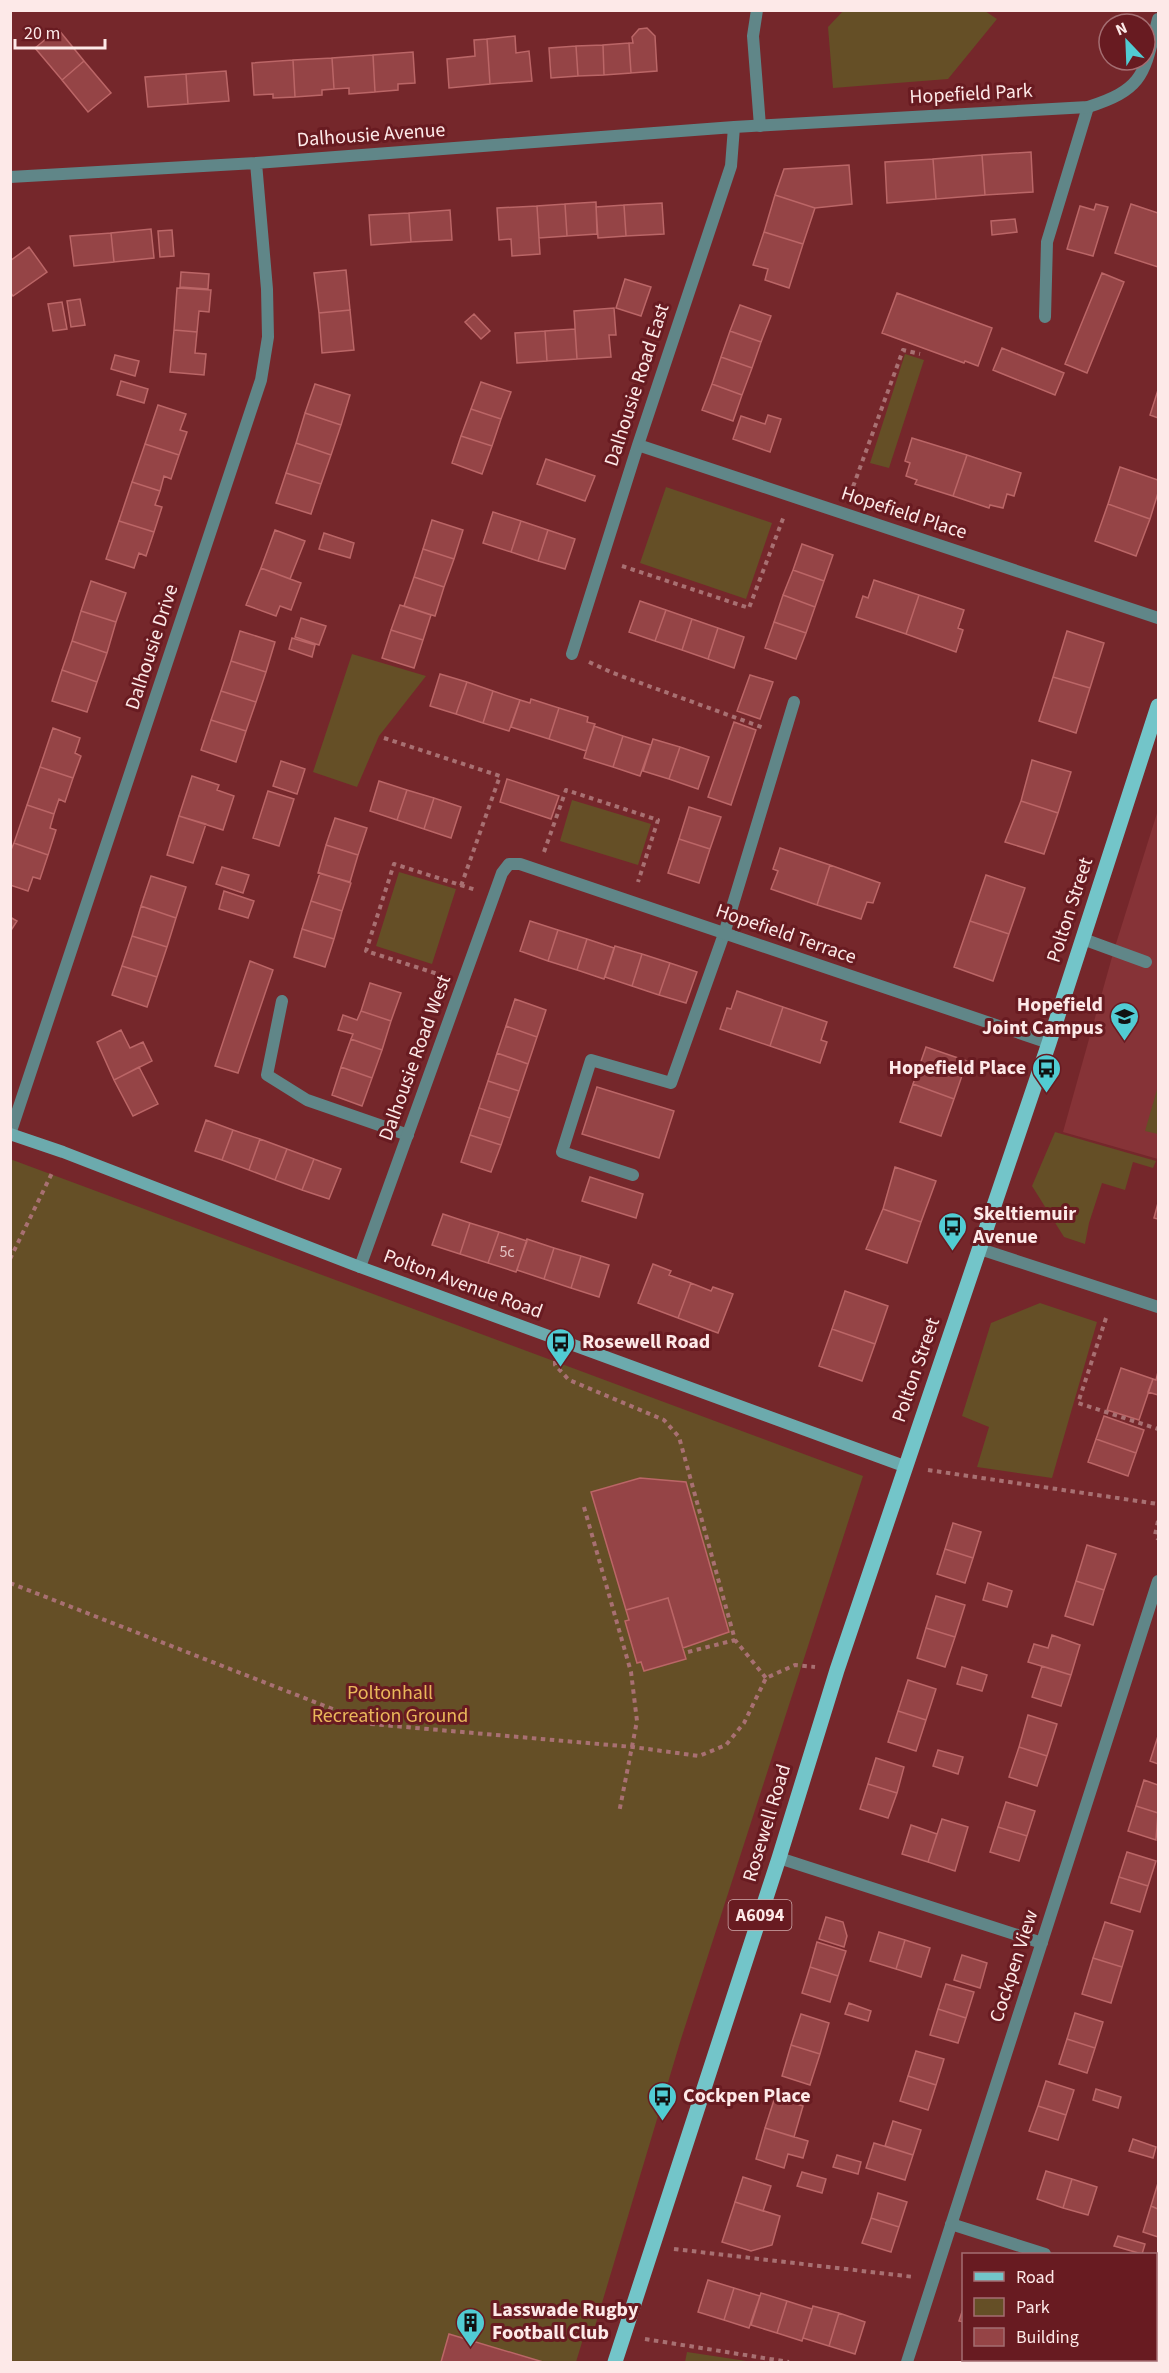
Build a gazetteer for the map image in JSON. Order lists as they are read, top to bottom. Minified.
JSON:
{"streets":{"main road":["Polton Street","Rosewell Road","A6094"],"street":["Hopefield Park","Dalhousie Avenue","Dalhousie Road East","Hopefield Place","Dalhousie Drive","Hopefield Terrace","Dalhousie Road West","Polton Avenue Road","Cockpen View"]},"crossings":[["Hopefield Park","Dalhousie Avenue"],["Hopefield Park","Dalhousie Road East"],["Dalhousie Avenue","Dalhousie Road East"],["Dalhousie Avenue","Dalhousie Drive"],["Dalhousie Road East","Hopefield Place"],["Dalhousie Drive","Polton Avenue Road"],["Polton Street","Hopefield Terrace"],["Polton Street","Polton Avenue Road"],["Polton Street","Rosewell Road"],["Hopefield Terrace","Dalhousie Road West"],["Dalhousie Road West","Polton Avenue Road"],["Polton Avenue Road","Rosewell Road"]],"parks":["Poltonhall Recreation Ground"],"places":{"school or university":["Hopefield Joint Campus"],"bus stop":["Hopefield Place","Skeltiemuir Avenue","Rosewell Road","Cockpen Place"],"building":["Lasswade Rugby Football Club"]},"house_numbers":["5c"],"legend":["Road","Park","Building"],"scale_bar":"20 m","north":"top left"}
